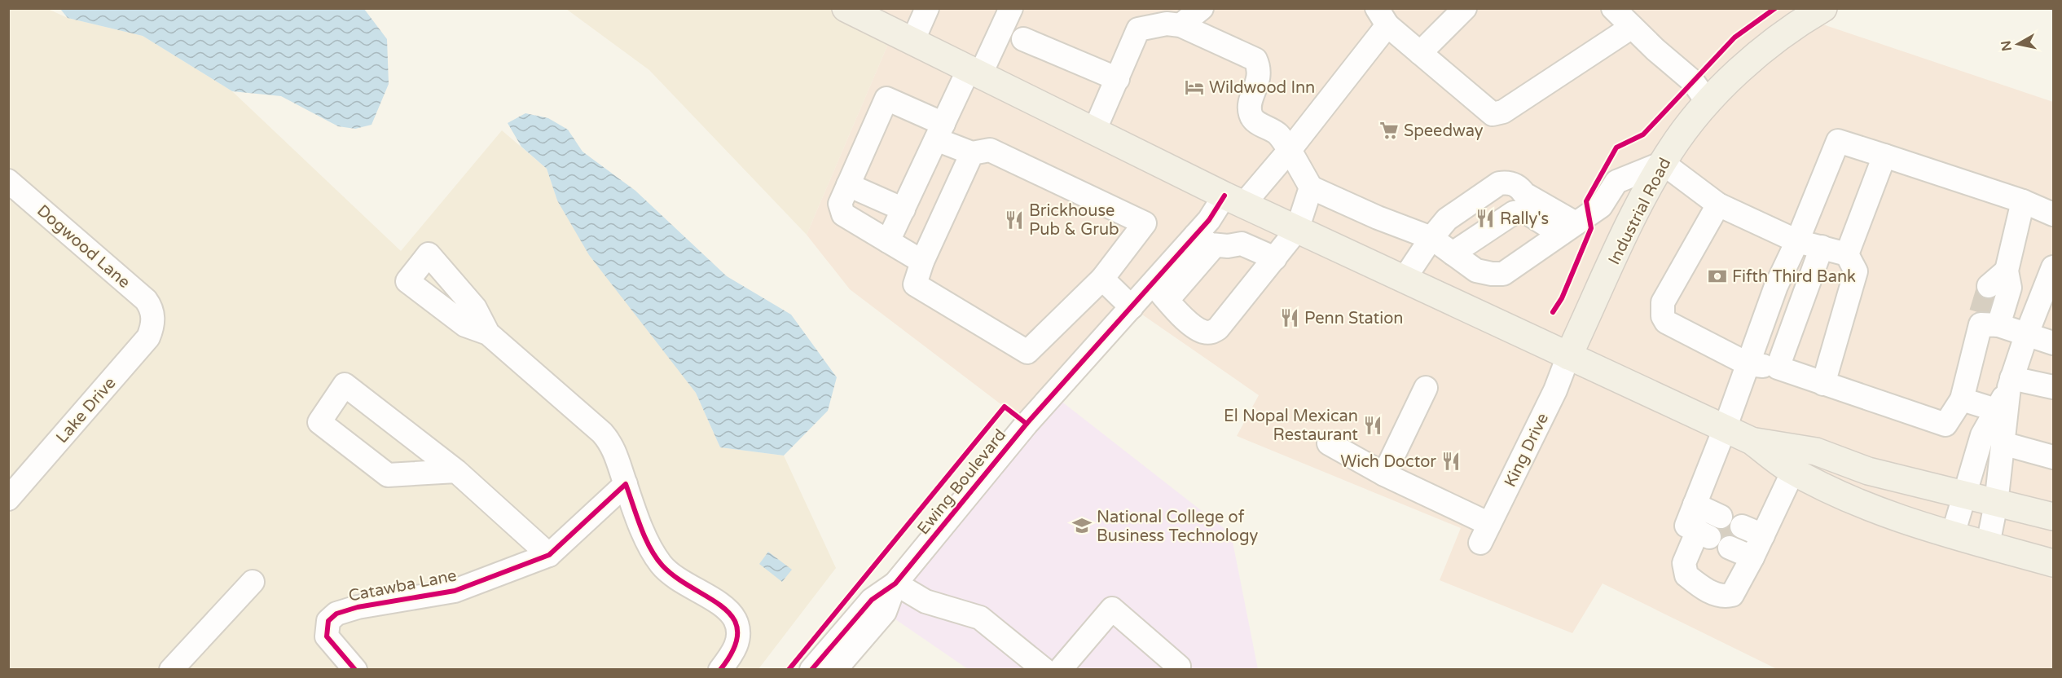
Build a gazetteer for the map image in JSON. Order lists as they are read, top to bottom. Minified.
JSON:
{"streets":{"main road":["Industrial Road"],"street":["Dogwood Lane","Lake Drive","King Drive","Ewing Boulevard","Catawba Lane"]},"crossings":[["Industrial Road","King Drive"],["Dogwood Lane","Lake Drive"]],"places":{"hotel":["Wildwood Inn"],"supermarket":["Speedway"],"restaurant":["Rally's","Brickhouse Pub & Grub","Penn Station","El Nopal Mexican Restaurant","Wich Doctor"],"bank":["Fifth Third Bank"],"school or university":["National College of Business Technology"]},"north":"left"}
